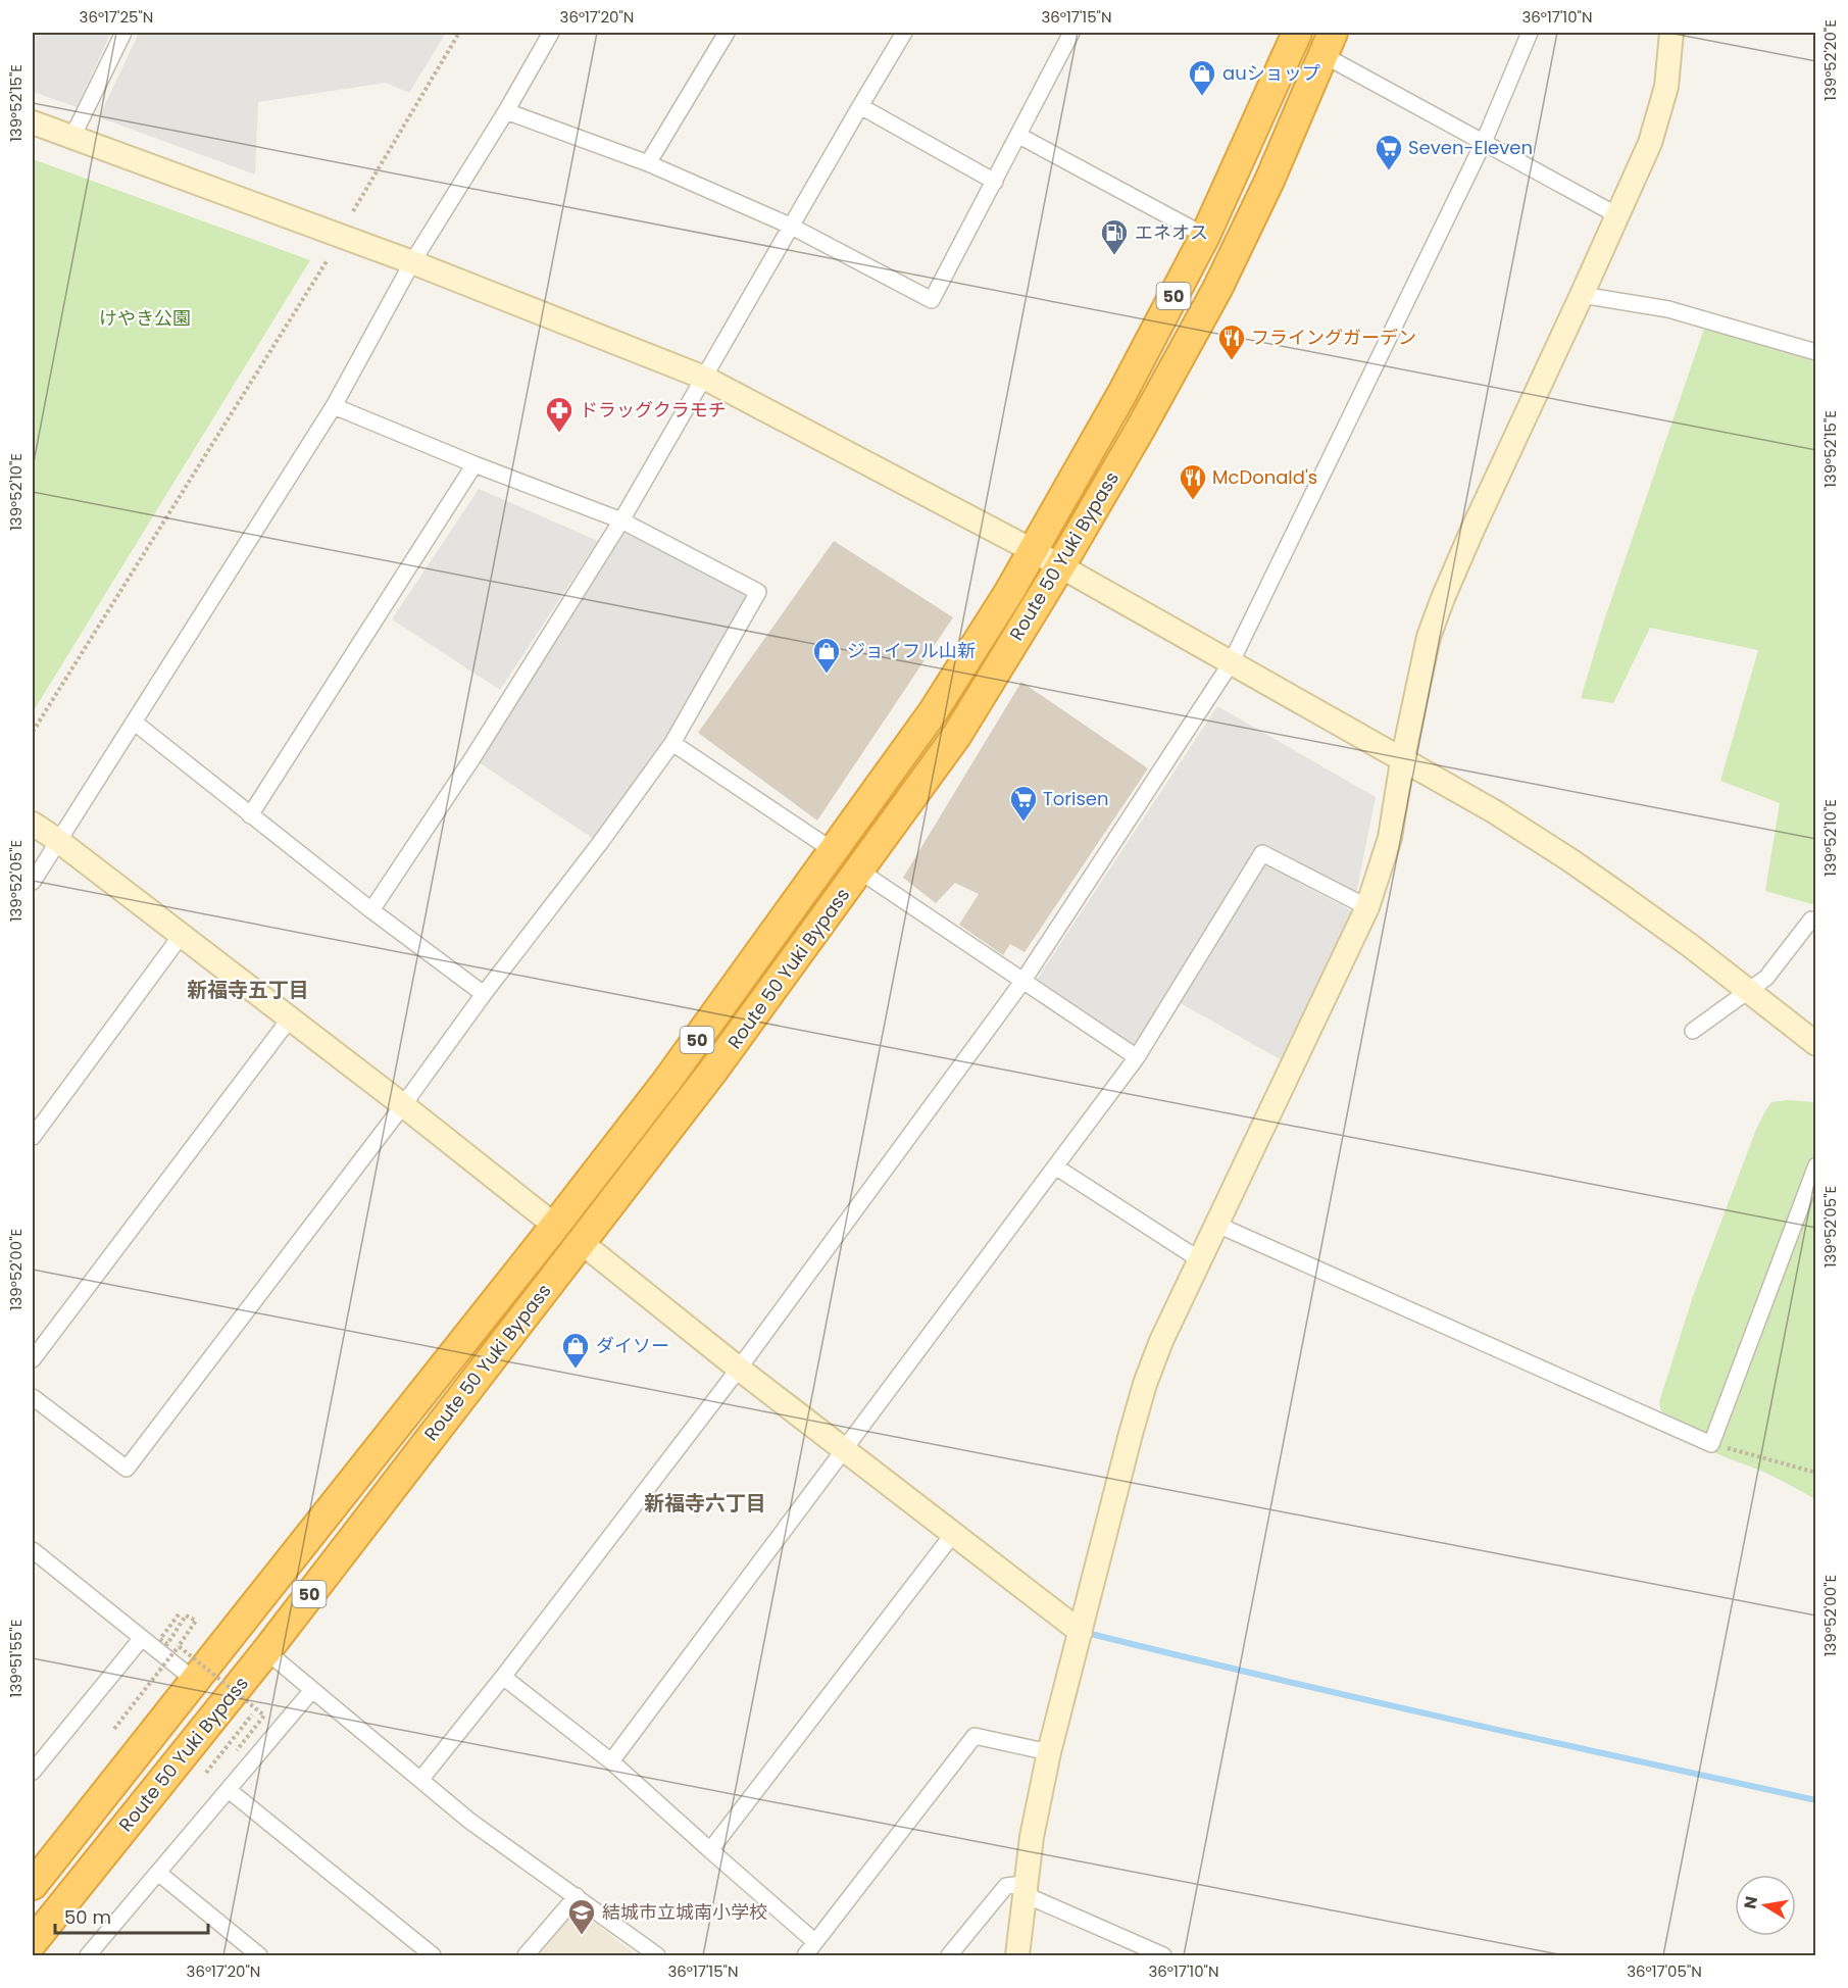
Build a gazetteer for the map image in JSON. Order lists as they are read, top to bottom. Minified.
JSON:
{"streets":{"highway":["50","Route 50 Yuki Bypass"]},"districts":["新福寺五丁目","新福寺六丁目"],"parks":["けやき公園"],"places":{"shop":["auショップ","ジョイフル山新","ダイソー"],"supermarket":["Seven-Eleven","Torisen"],"fuel station":["エネオス"],"restaurant":["フライングガーデン","McDonald's"],"pharmacy":["ドラッグクラモチ"],"school or university":["結城市立城南小学校"]},"scale_bar":"50 m","north":"left","coordinates":["36°17'25\"N","36°17'20\"N","36°17'15\"N","36°17'10\"N","139°52'20\"E","139°52'15\"E","139°52'10\"E","139°52'05\"E","139°52'00\"E","139°51'55\"E","36°17'05\"N"]}
